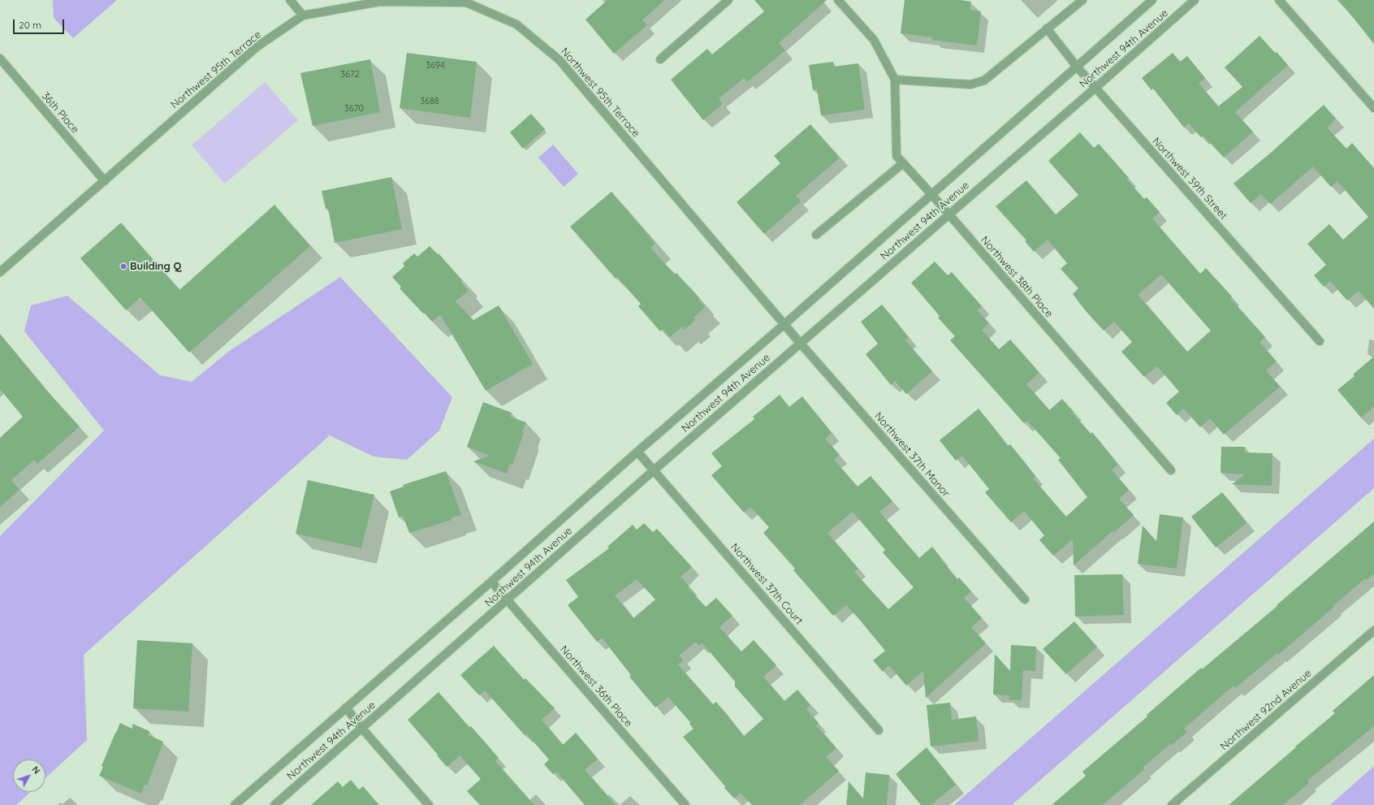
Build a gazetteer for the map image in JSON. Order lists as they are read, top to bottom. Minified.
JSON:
{"streets":{"street":["Northwest 94th Avenue","Northwest 95th Terrace","36th Place","Northwest 39th Street","Northwest 38th Place","Northwest 37th Manor","Northwest 37th Court","Northwest 36th Place","Northwest 92nd Avenue"]},"crossings":[["Northwest 94th Avenue","Northwest 95th Terrace"],["Northwest 94th Avenue","Northwest 39th Street"],["Northwest 94th Avenue","Northwest 38th Place"],["Northwest 94th Avenue","Northwest 37th Manor"],["Northwest 94th Avenue","Northwest 37th Court"],["Northwest 94th Avenue","Northwest 36th Place"],["Northwest 95th Terrace","36th Place"],["Northwest 95th Terrace","Northwest 37th Manor"]],"places":["Building Q"],"house_numbers":["3694","3672","3688","3670"],"scale_bar":"20 m","north":"top right"}
